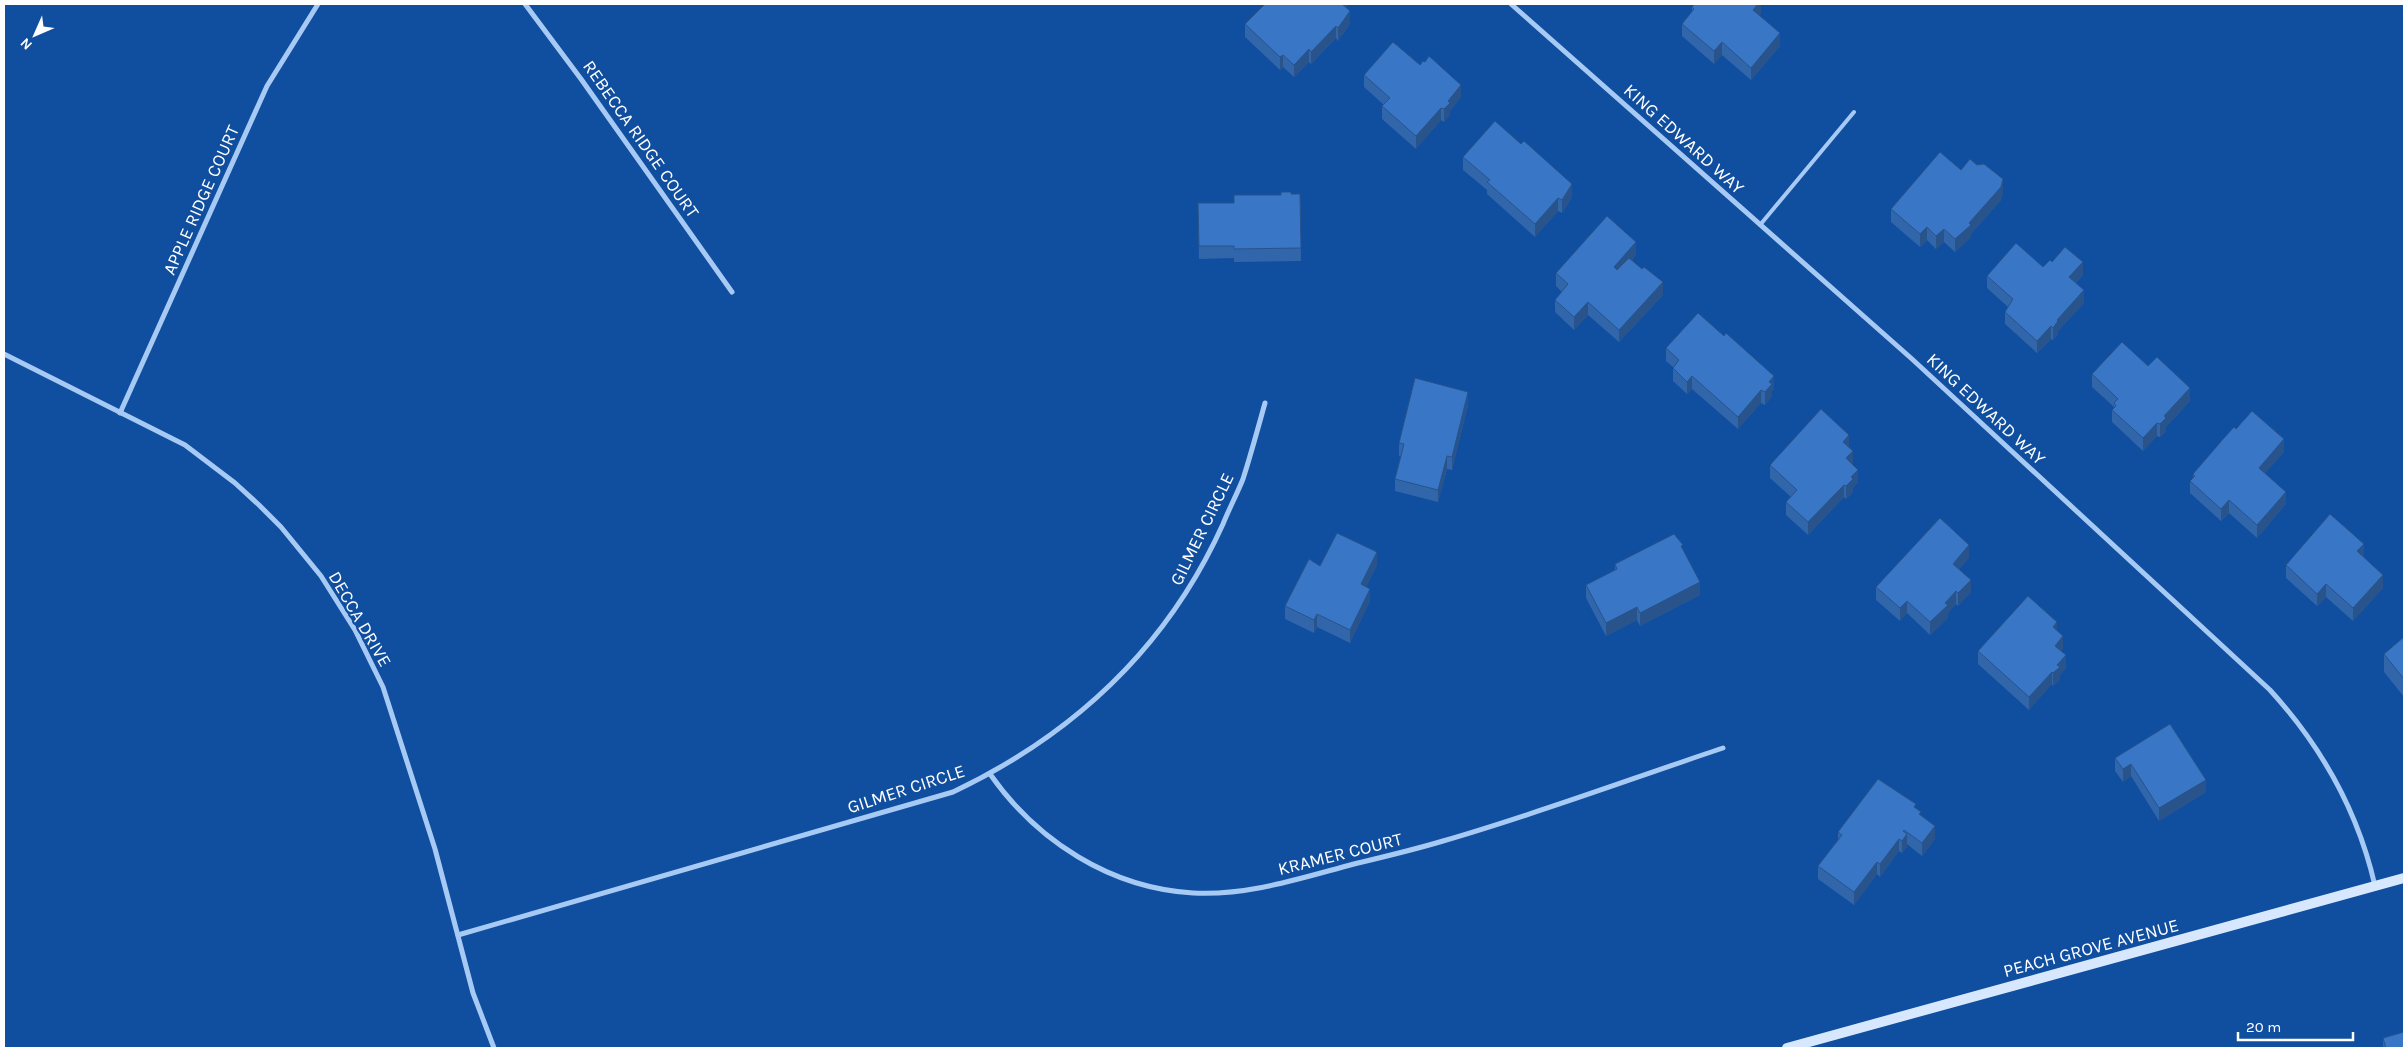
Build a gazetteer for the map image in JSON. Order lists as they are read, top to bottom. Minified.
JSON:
{"streets":{"main road":["PEACH GROVE AVENUE"],"street":["REBECCA RIDGE COURT","KING EDWARD WAY","APPLE RIDGE COURT","GILMER CIRCLE","DECCA DRIVE","KRAMER COURT"]},"crossings":[["KING EDWARD WAY","PEACH GROVE AVENUE"],["APPLE RIDGE COURT","DECCA DRIVE"],["GILMER CIRCLE","DECCA DRIVE"],["GILMER CIRCLE","KRAMER COURT"]],"scale_bar":"20 m","north":"bottom left"}
